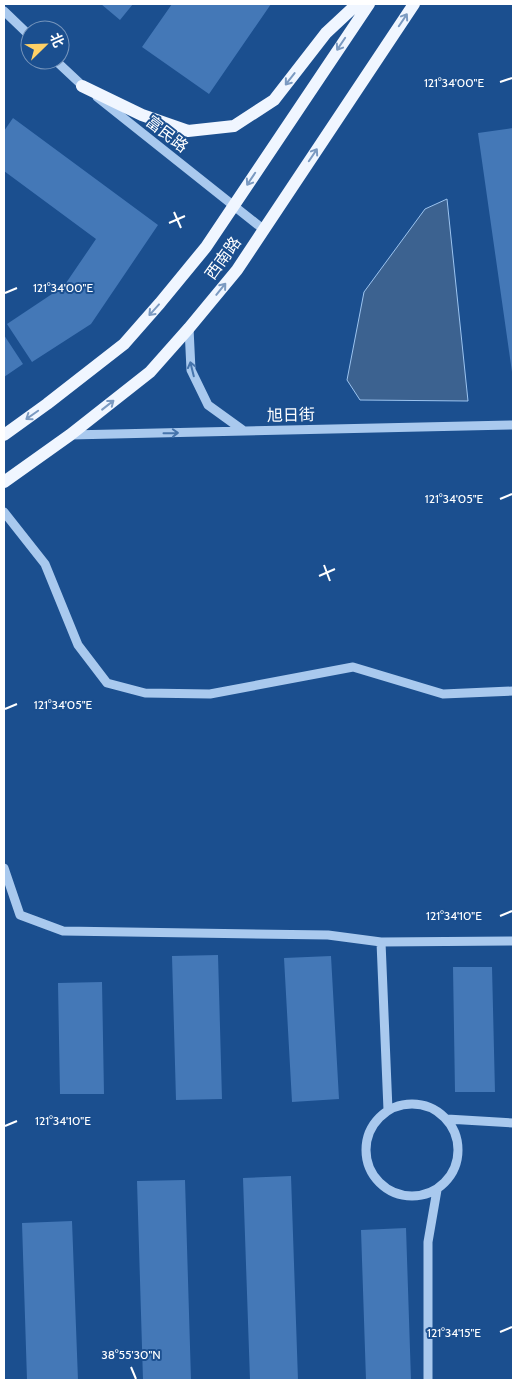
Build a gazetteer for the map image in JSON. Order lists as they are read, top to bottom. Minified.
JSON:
{"streets":{"main road":["西南路"],"street":["富民路","旭日街"]},"crossings":[["富民路","西南路"],["西南路","旭日街"]],"one_way":["旭日街"],"north":"top right","coordinates":["121°34'00\"E","121°34'05\"E","121°34'10\"E","121°34'15\"E","38°55'30\"N"]}
